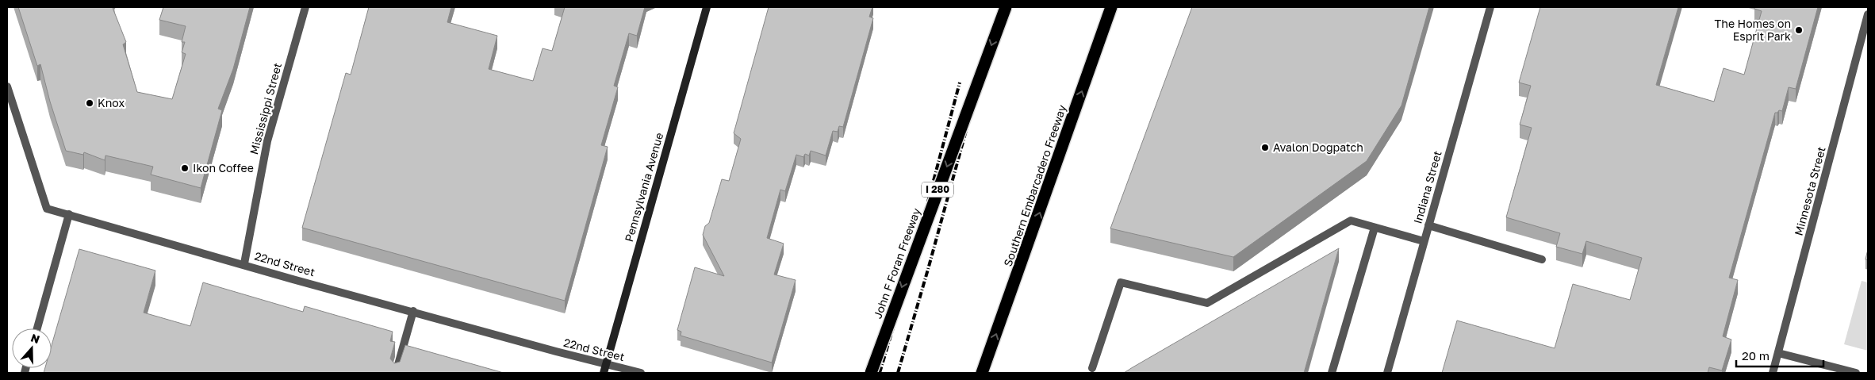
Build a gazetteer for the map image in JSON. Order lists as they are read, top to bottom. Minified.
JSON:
{"streets":{"highway":["Southern Embarcadero Freeway","I 280","John F Foran Freeway"],"main road":["Pennsylvania Avenue"],"street":["Mississippi Street","Indiana Street","Minnesota Street","22nd Street"]},"crossings":[["Mississippi Street","22nd Street"],["Pennsylvania Avenue","22nd Street"]],"one_way":["Southern Embarcadero Freeway","John F Foran Freeway"],"places":["The Homes on Esprit Park","Knox","Avalon Dogpatch","Ikon Coffee"],"scale_bar":"20 m","north":"top"}
